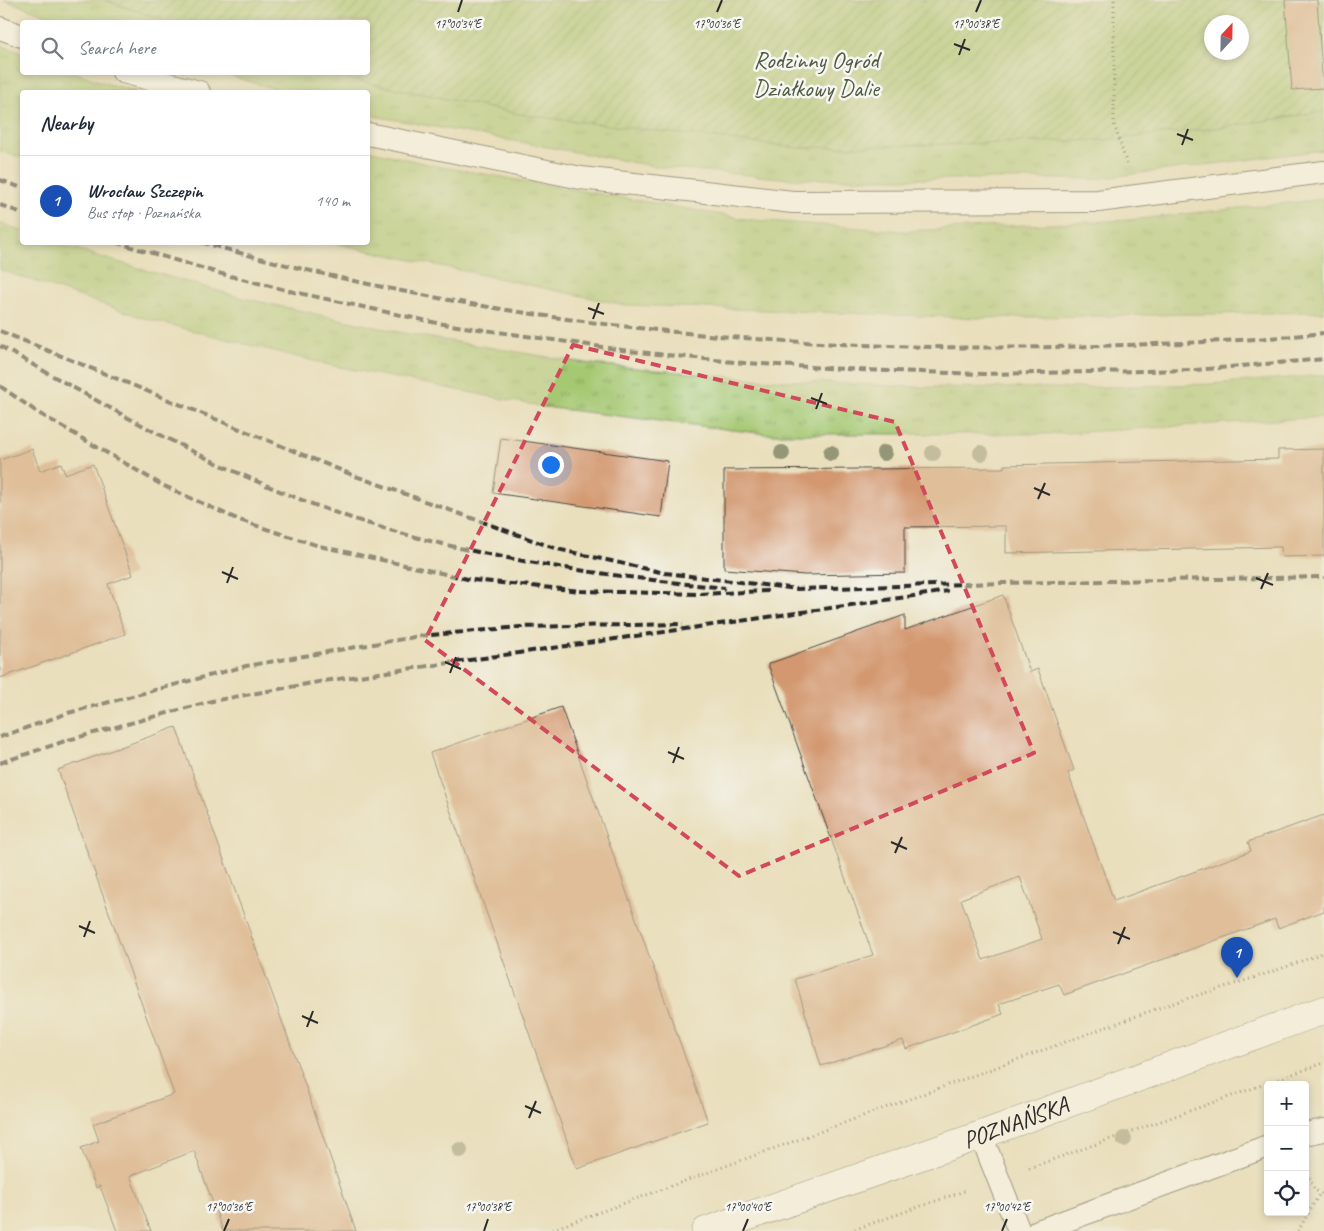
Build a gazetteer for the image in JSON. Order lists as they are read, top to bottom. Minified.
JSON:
{"streets":{"street":["POZNAŃSKA"]},"parks":["Rodzinny Ogród Działkowy Dalie"],"north":"top","page":{"search":"Search here","heading":"Nearby","list":[{"mark":"1","name":"Wrocław Szczepin","note":"Bus stop · Poznańska","value":"140 m"}],"pins":"1","map_buttons":["+","−"]},"coordinates":["17°00'36\"E","17°00'38\"E","17°00'34\"E","17°00'40\"E","17°00'42\"E"]}
